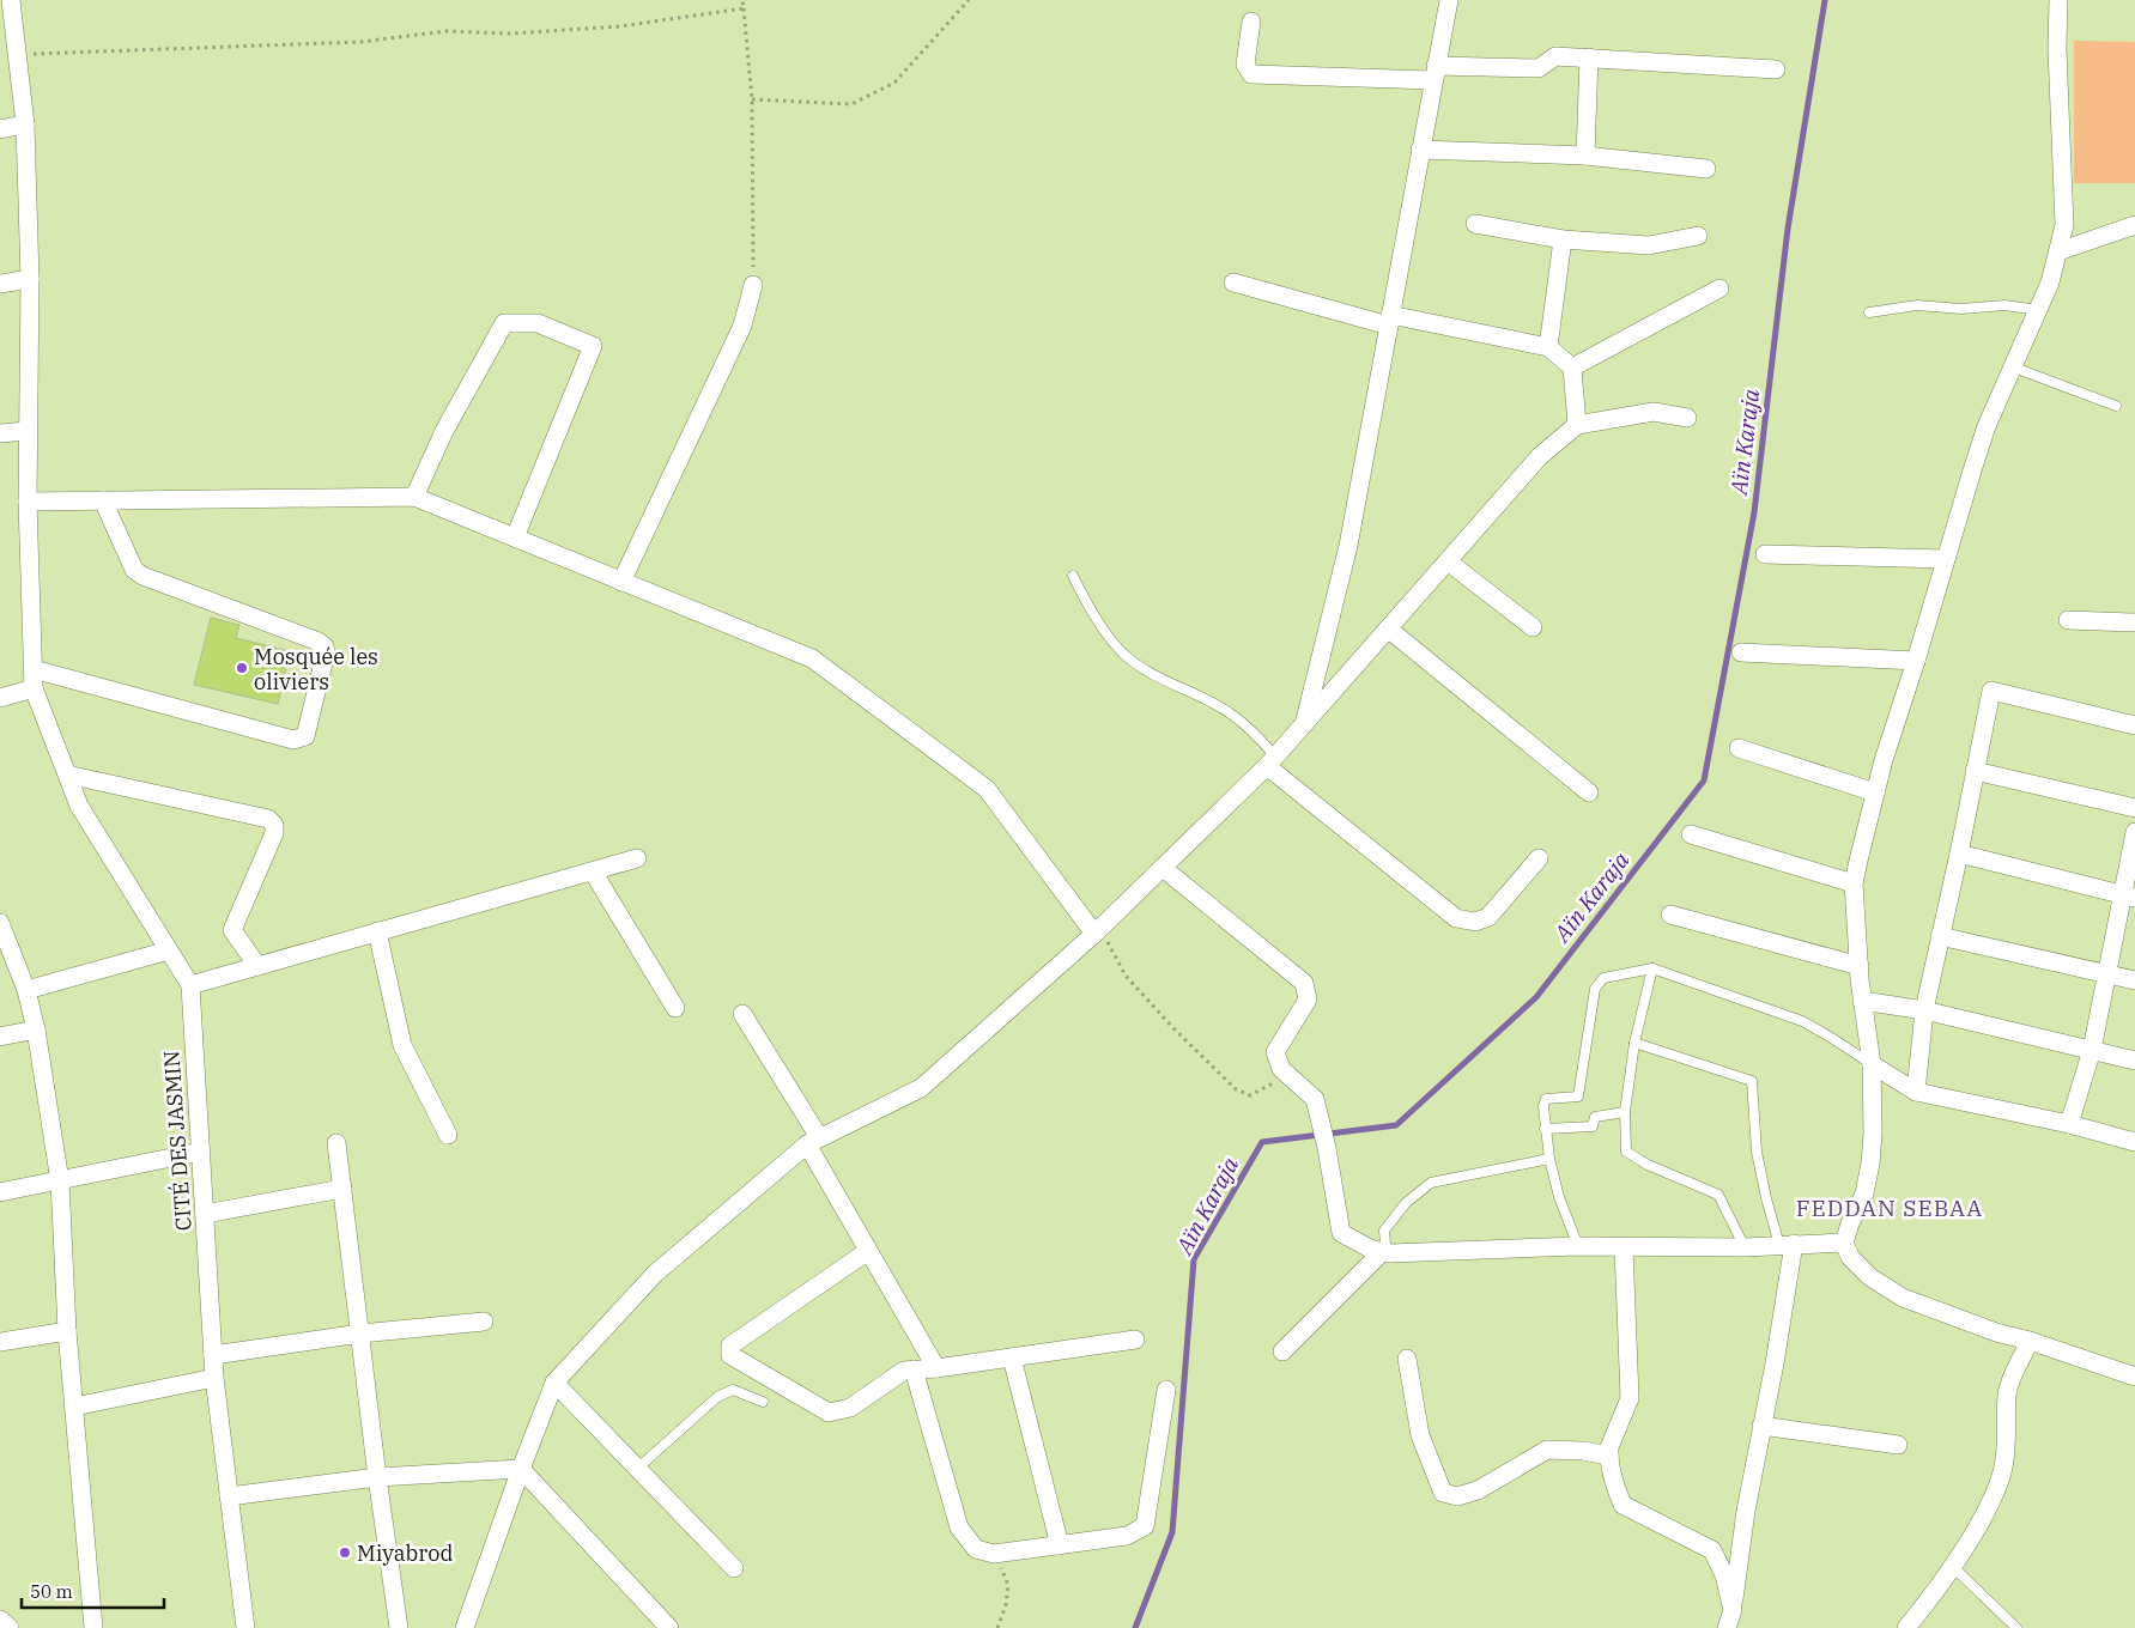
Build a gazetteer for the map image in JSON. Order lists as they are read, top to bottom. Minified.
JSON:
{"streets":{"street":["CITÉ DES JASMIN"]},"districts":["FEDDAN SEBAA"],"water":["Aïn Karaja"],"places":["Mosquée les oliviers","Miyabrod"],"scale_bar":"50 m"}
